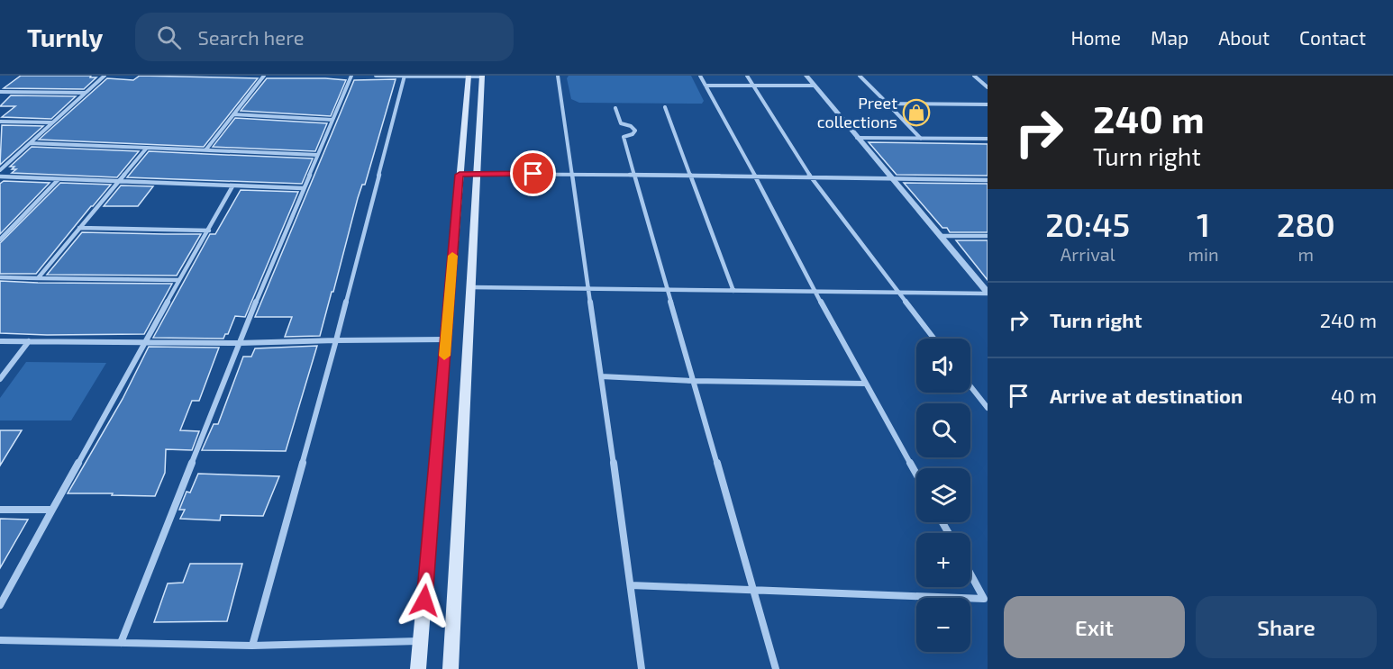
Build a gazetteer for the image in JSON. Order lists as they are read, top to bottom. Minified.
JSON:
{"places":{"shop":["Preet collections"]},"page":{"header":"Turnly","search":"Search here","nav":["Home","Map","About","Contact"],"turn":["240 m","Turn right"],"eta":["20:45","Arrival","1","min","280","m"],"list":[{"name":"Turn right","value":"240 m"},{"name":"Arrive at destination","value":"40 m"}],"map_buttons":["+","−"],"buttons":["Exit","Share"]}}
